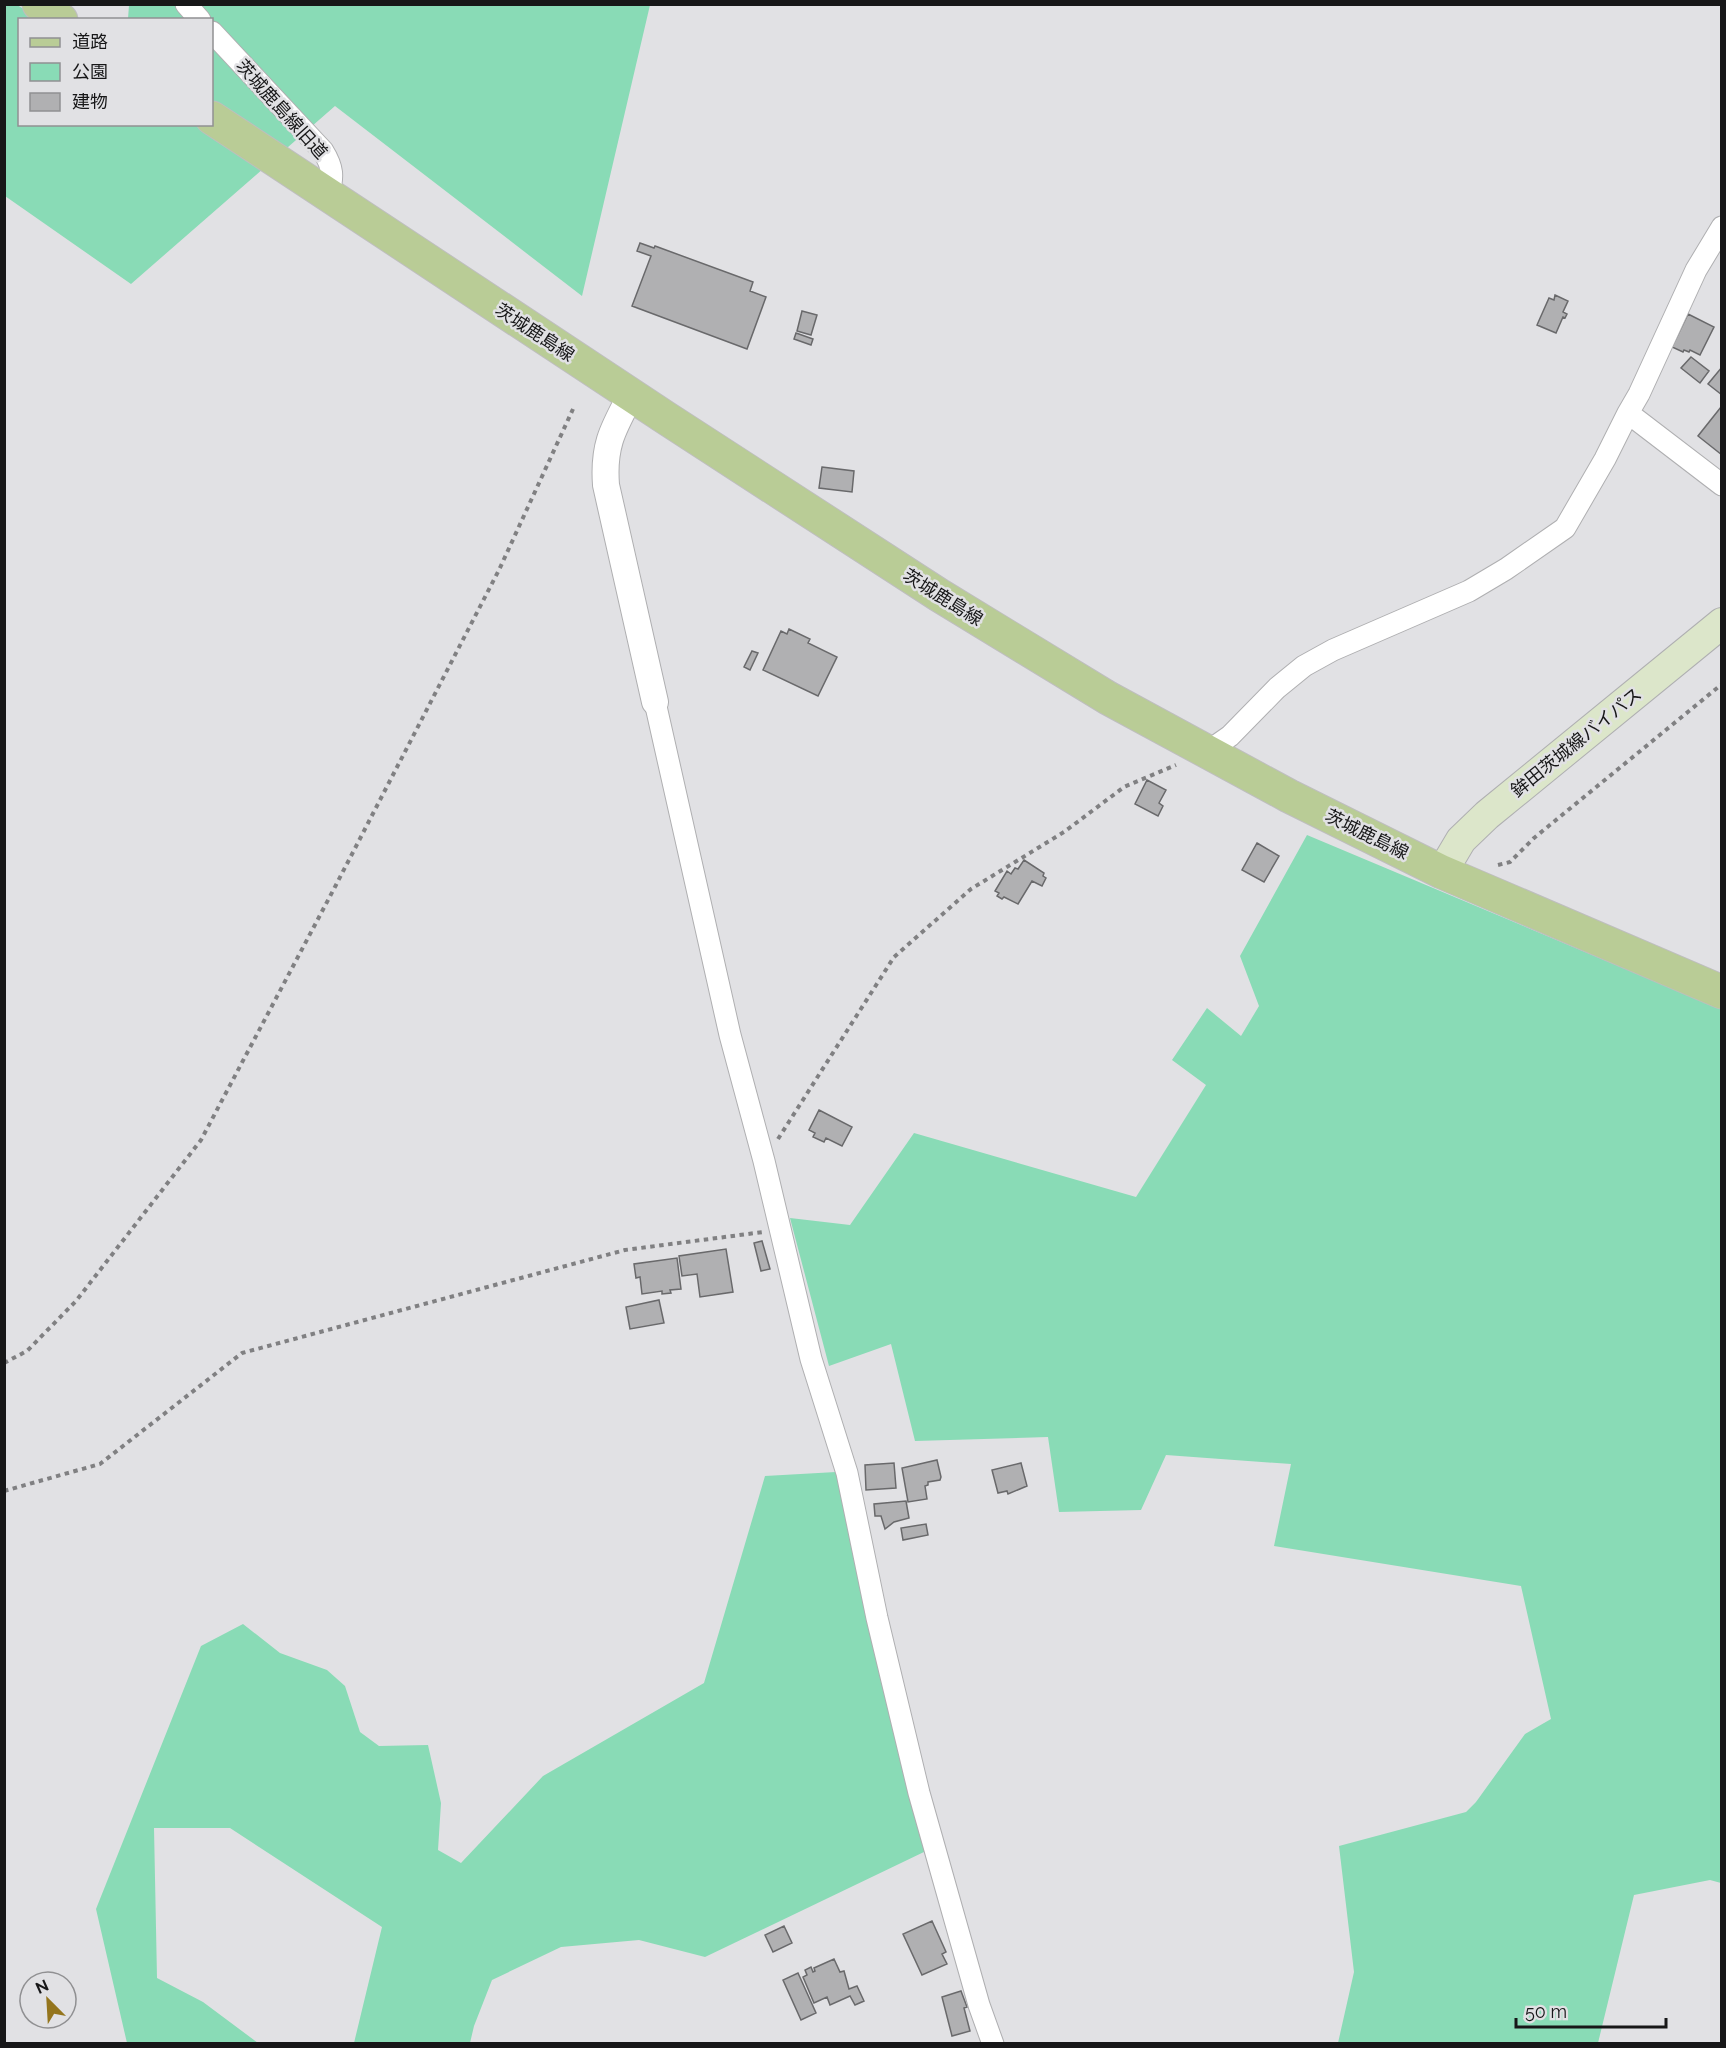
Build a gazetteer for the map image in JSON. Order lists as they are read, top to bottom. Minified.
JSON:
{"streets":{"main road":["茨城鹿島線","鉾田茨城線バイパス"],"street":["茨城鹿島線旧道"]},"crossings":[["茨城鹿島線旧道","茨城鹿島線"],["茨城鹿島線","鉾田茨城線バイパス"]],"legend":["道路","公園","建物"],"scale_bar":"50 m","north":"top left"}
